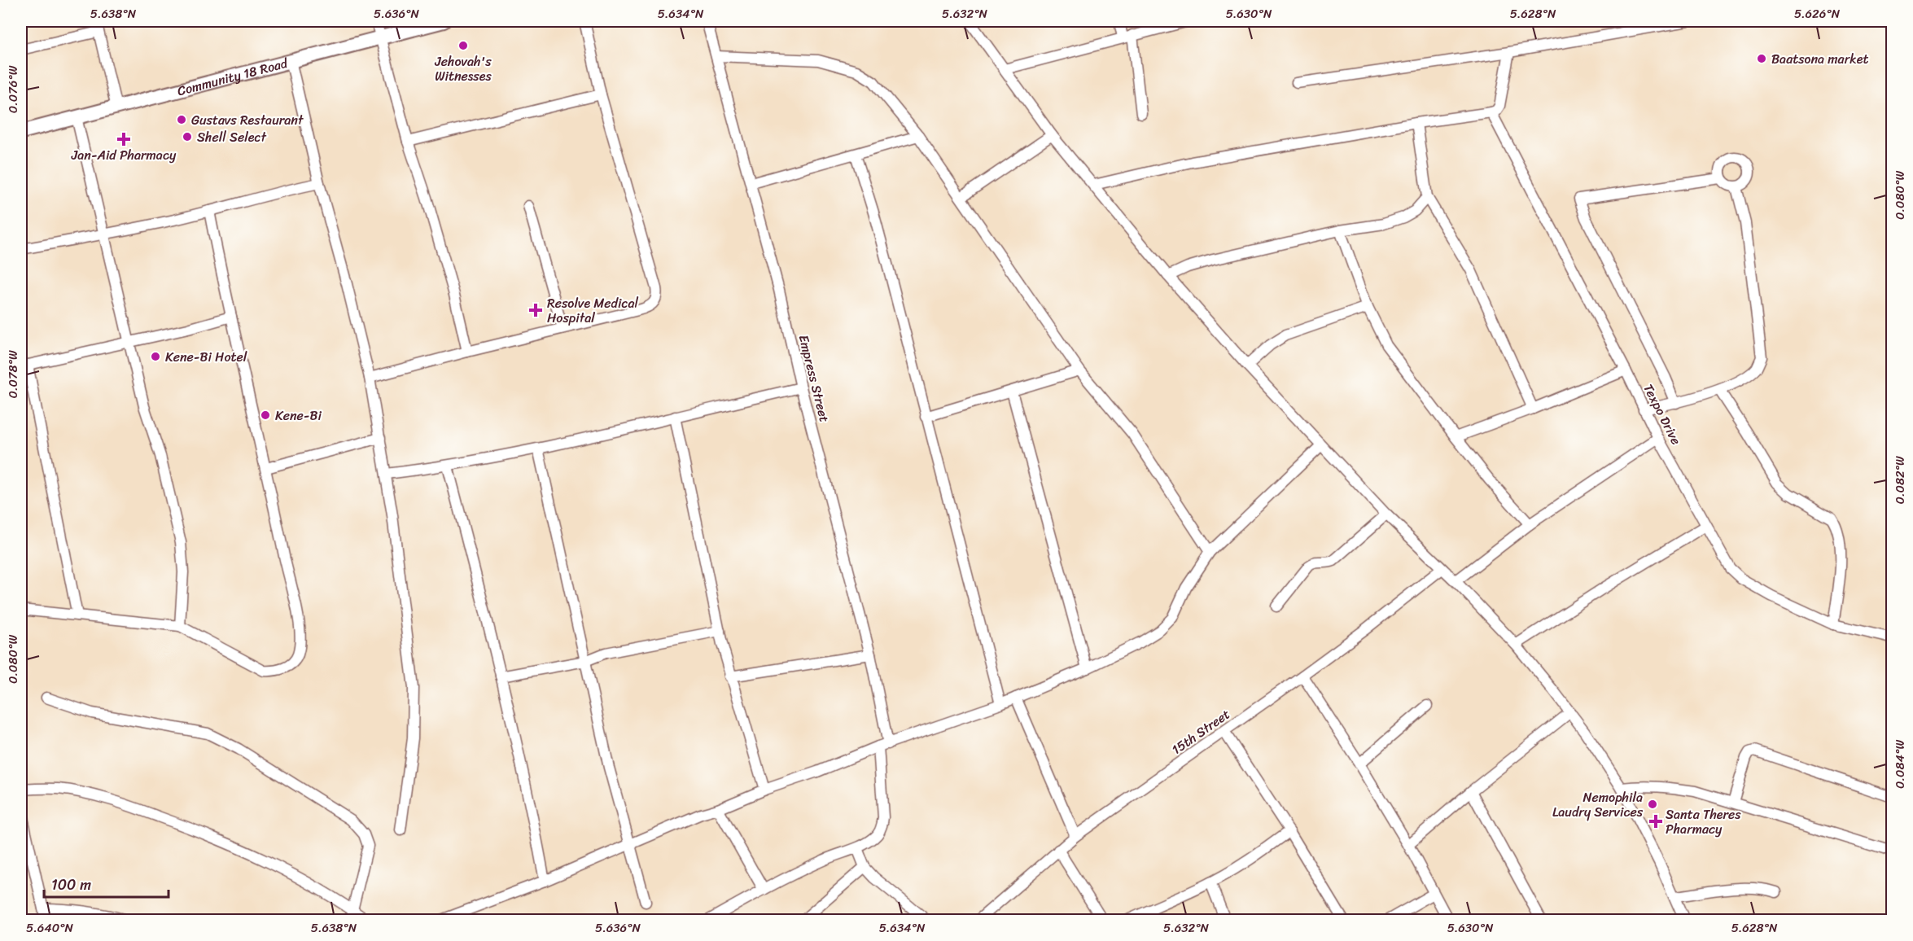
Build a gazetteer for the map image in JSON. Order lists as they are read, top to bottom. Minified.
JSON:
{"streets":{"main road":["Community 18 Road"],"street":["Empress Street","Texpo Drive","15th Street"]},"places":{"other":["Jehovah's Witnesses","Baatsona market","Gustavs Restaurant","Shell Select","Kene-Bi Hotel","Kene-Bi","Nemophila Laudry Services"],"health":["Jan-Aid Pharmacy","Resolve Medical Hospital","Santa Theres Pharmacy"]},"scale_bar":"100 m","coordinates":["5.638°N","5.636°N","5.634°N","5.632°N","5.630°N","5.628°N","5.626°N","0.076°W","0.080°W","0.078°W","0.082°W","0.084°W","5.640°N"]}
